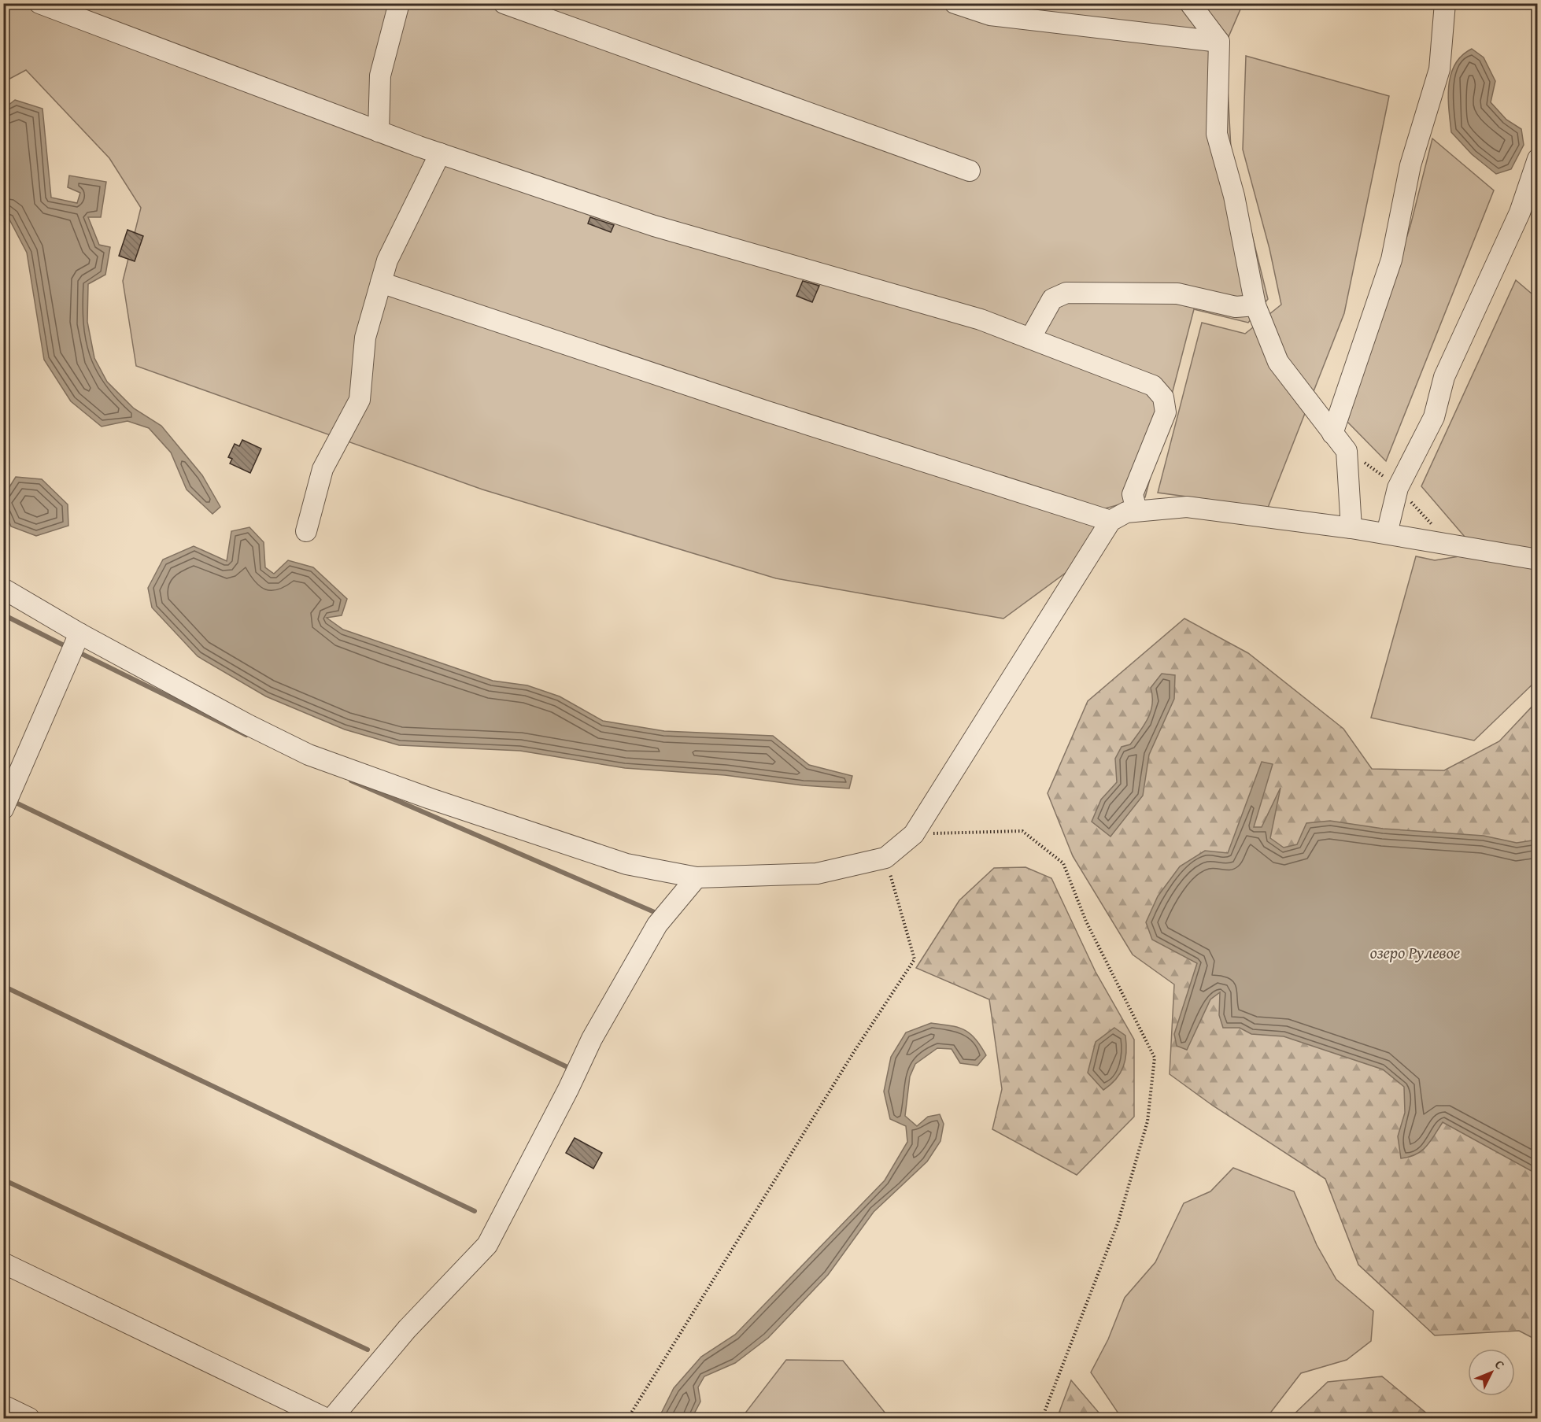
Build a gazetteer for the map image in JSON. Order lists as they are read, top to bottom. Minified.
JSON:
{"water":["озеро Рулевое"],"north":"top right"}
